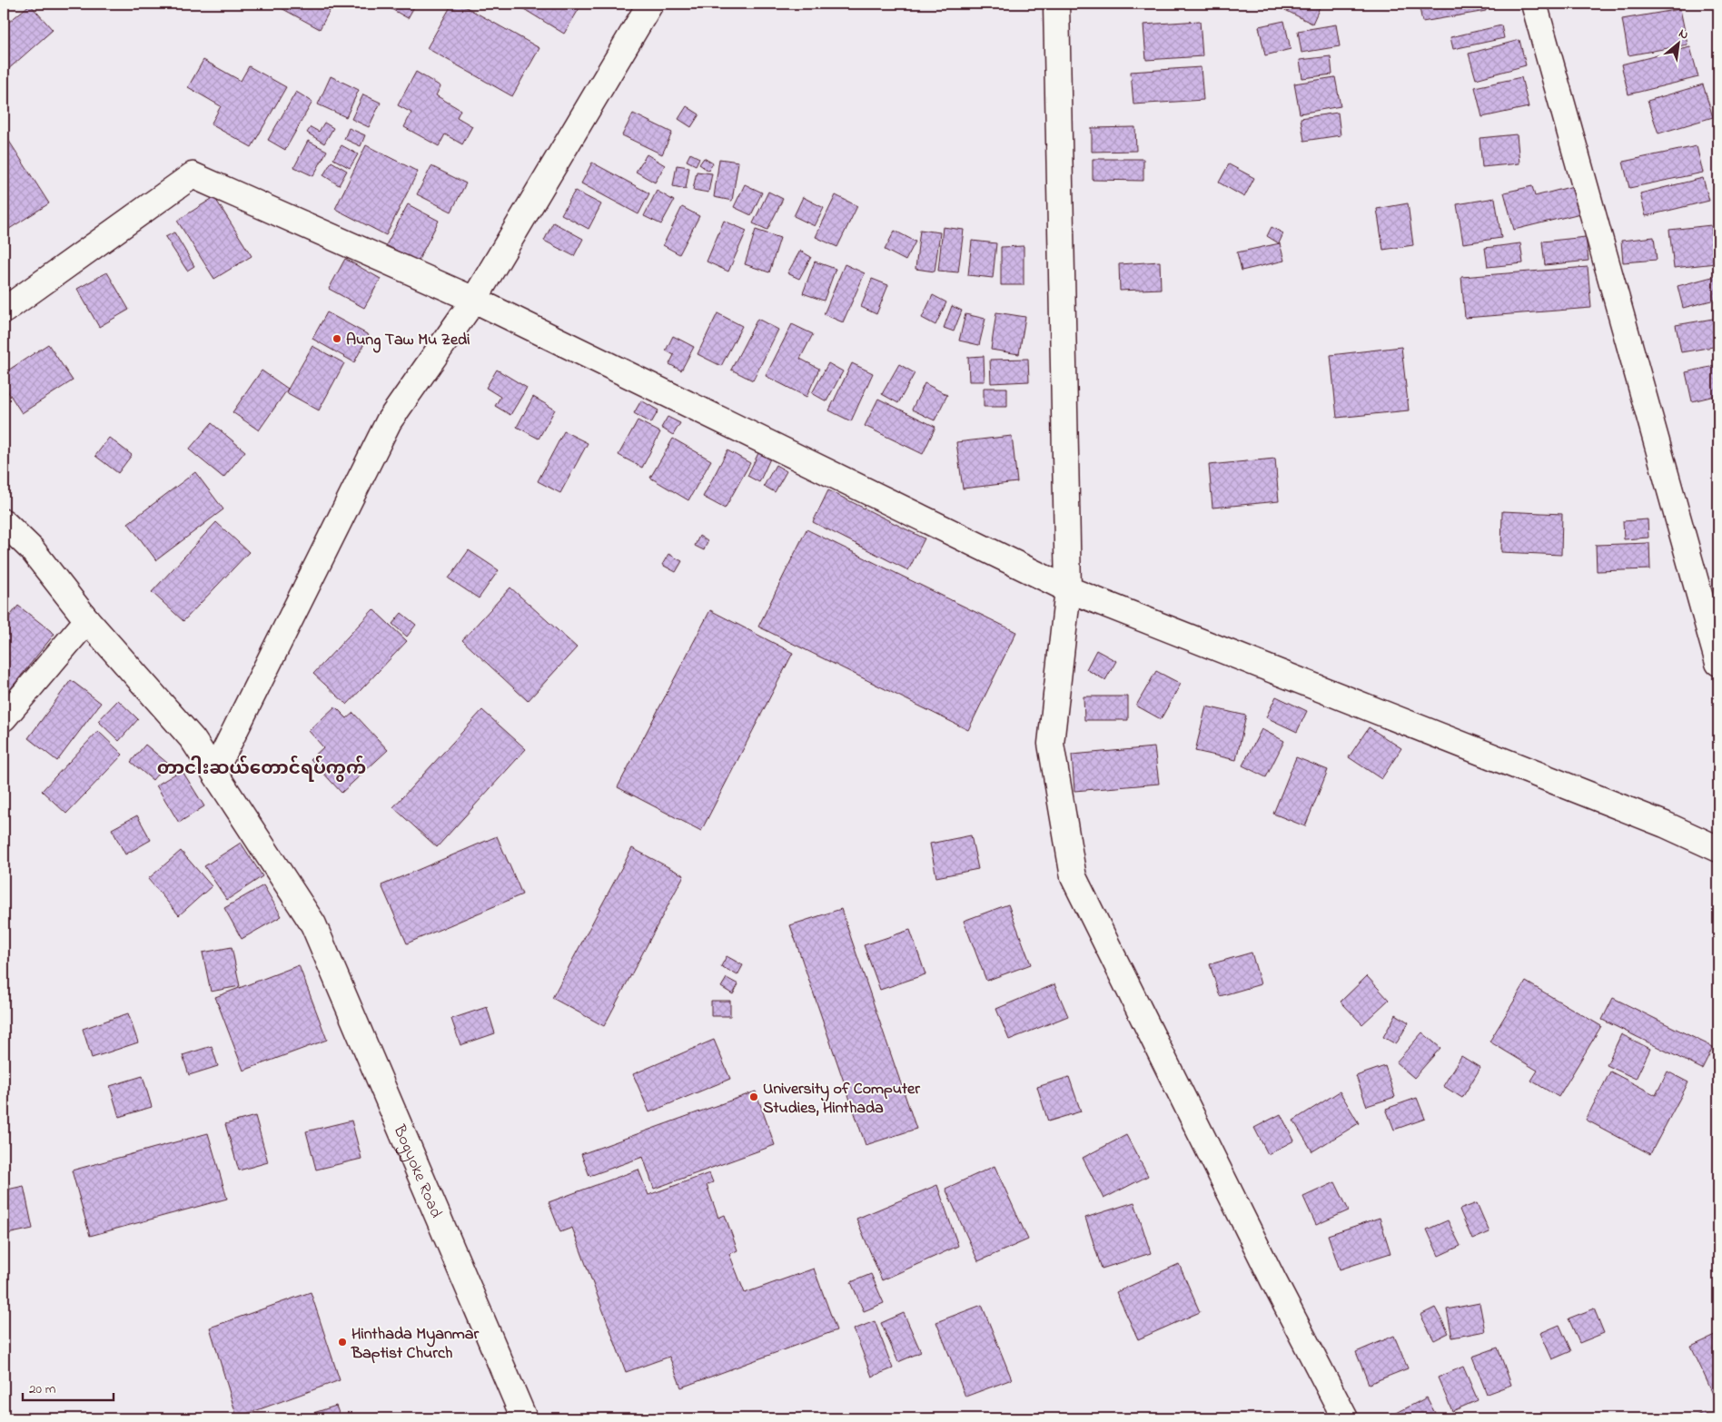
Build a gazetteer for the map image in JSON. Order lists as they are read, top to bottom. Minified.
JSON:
{"streets":{"street":["Bogyoke Road"]},"districts":["တာငါးဆယ်တောင်ရပ်ကွက်"],"places":["Aung Taw Mu Zedi","University of Computer Studies, Hinthada","Hinthada Myanmar Baptist Church"],"scale_bar":"20 m","north":"top right"}
